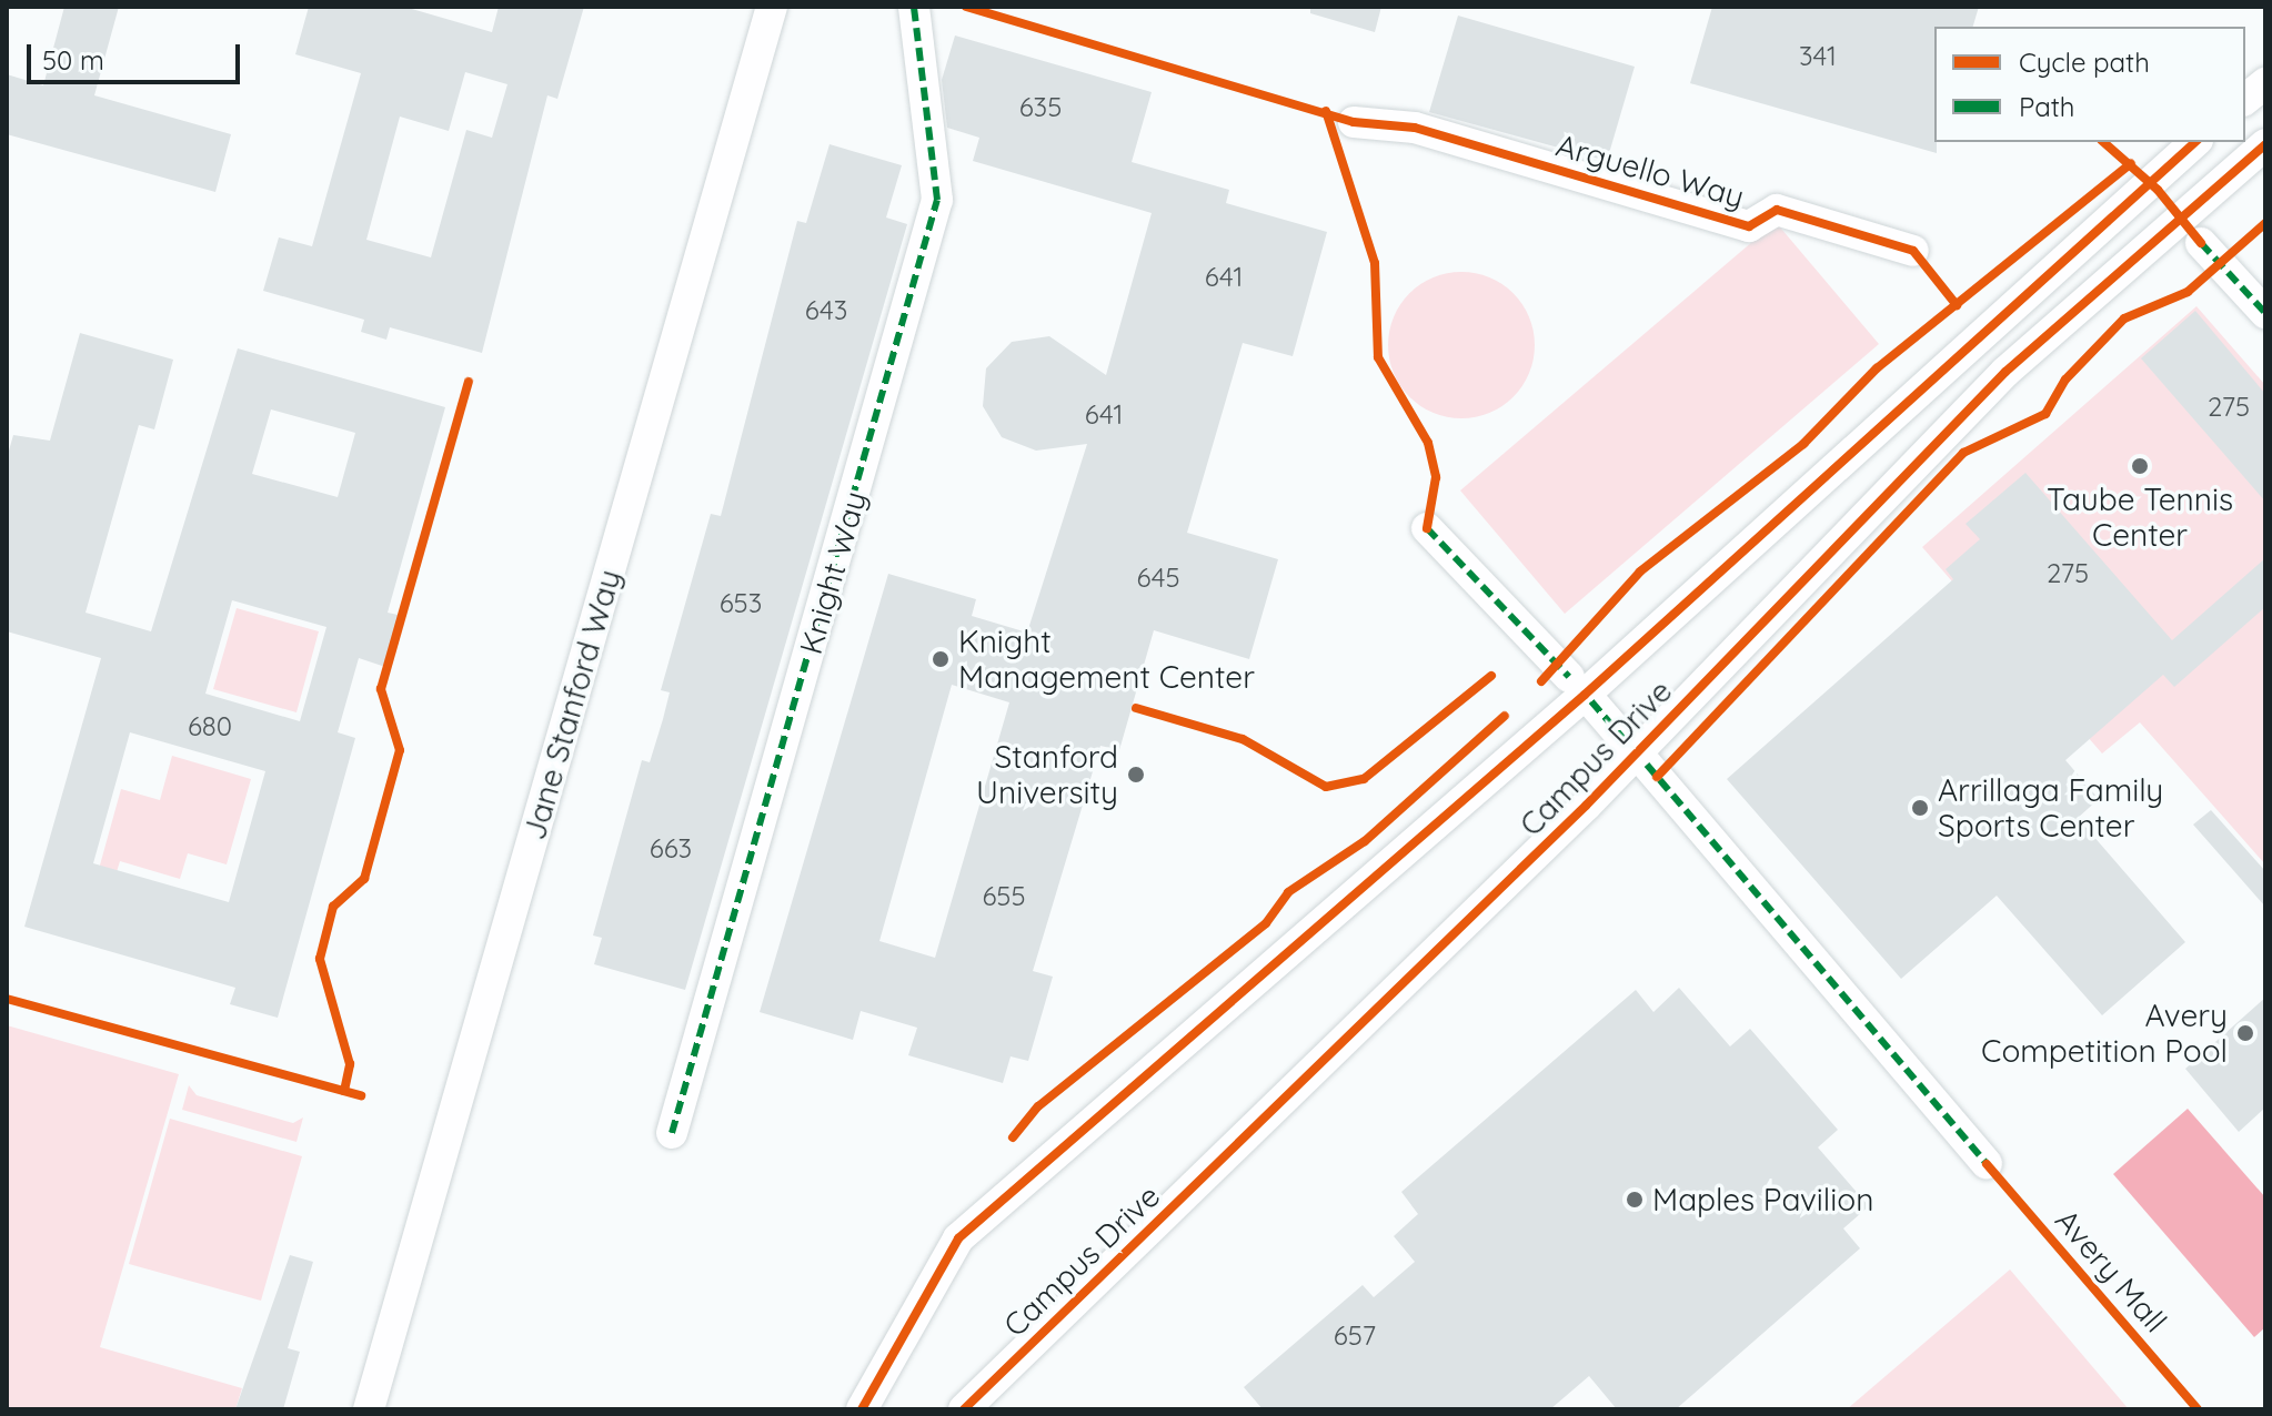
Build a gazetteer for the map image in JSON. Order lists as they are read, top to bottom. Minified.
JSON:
{"streets":{"street":["Arguello Way","Knight Way","Jane Stanford Way","Campus Drive"],"cycle path":["Avery Mall"]},"places":["Taube Tennis Center","Knight Management Center","Stanford University","Arrillaga Family Sports Center","Avery Competition Pool","Maples Pavilion"],"house_numbers":["341","635","641","643","275","641","275","645","653","680","663","655","657"],"legend":["Cycle path","Path"],"scale_bar":"50 m"}
